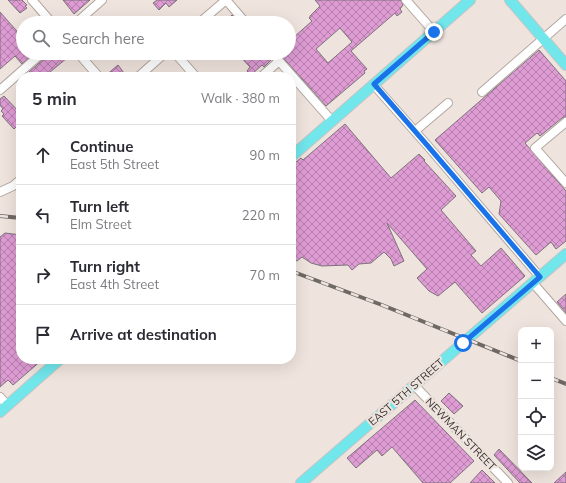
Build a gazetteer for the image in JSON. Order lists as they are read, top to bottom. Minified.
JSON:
{"streets":{"main road":["EAST 5TH STREET"],"street":["NEWMAN STREET"]},"crossings":[["EAST 5TH STREET","NEWMAN STREET"]],"page":{"search":"Search here","heading":["5 min","Walk · 380 m"],"list":[["Continue","East 5th Street","90 m"],["Turn left","Elm Street","220 m"],["Turn right","East 4th Street","70 m"],"Arrive at destination"],"map_buttons":["+","−"]}}
